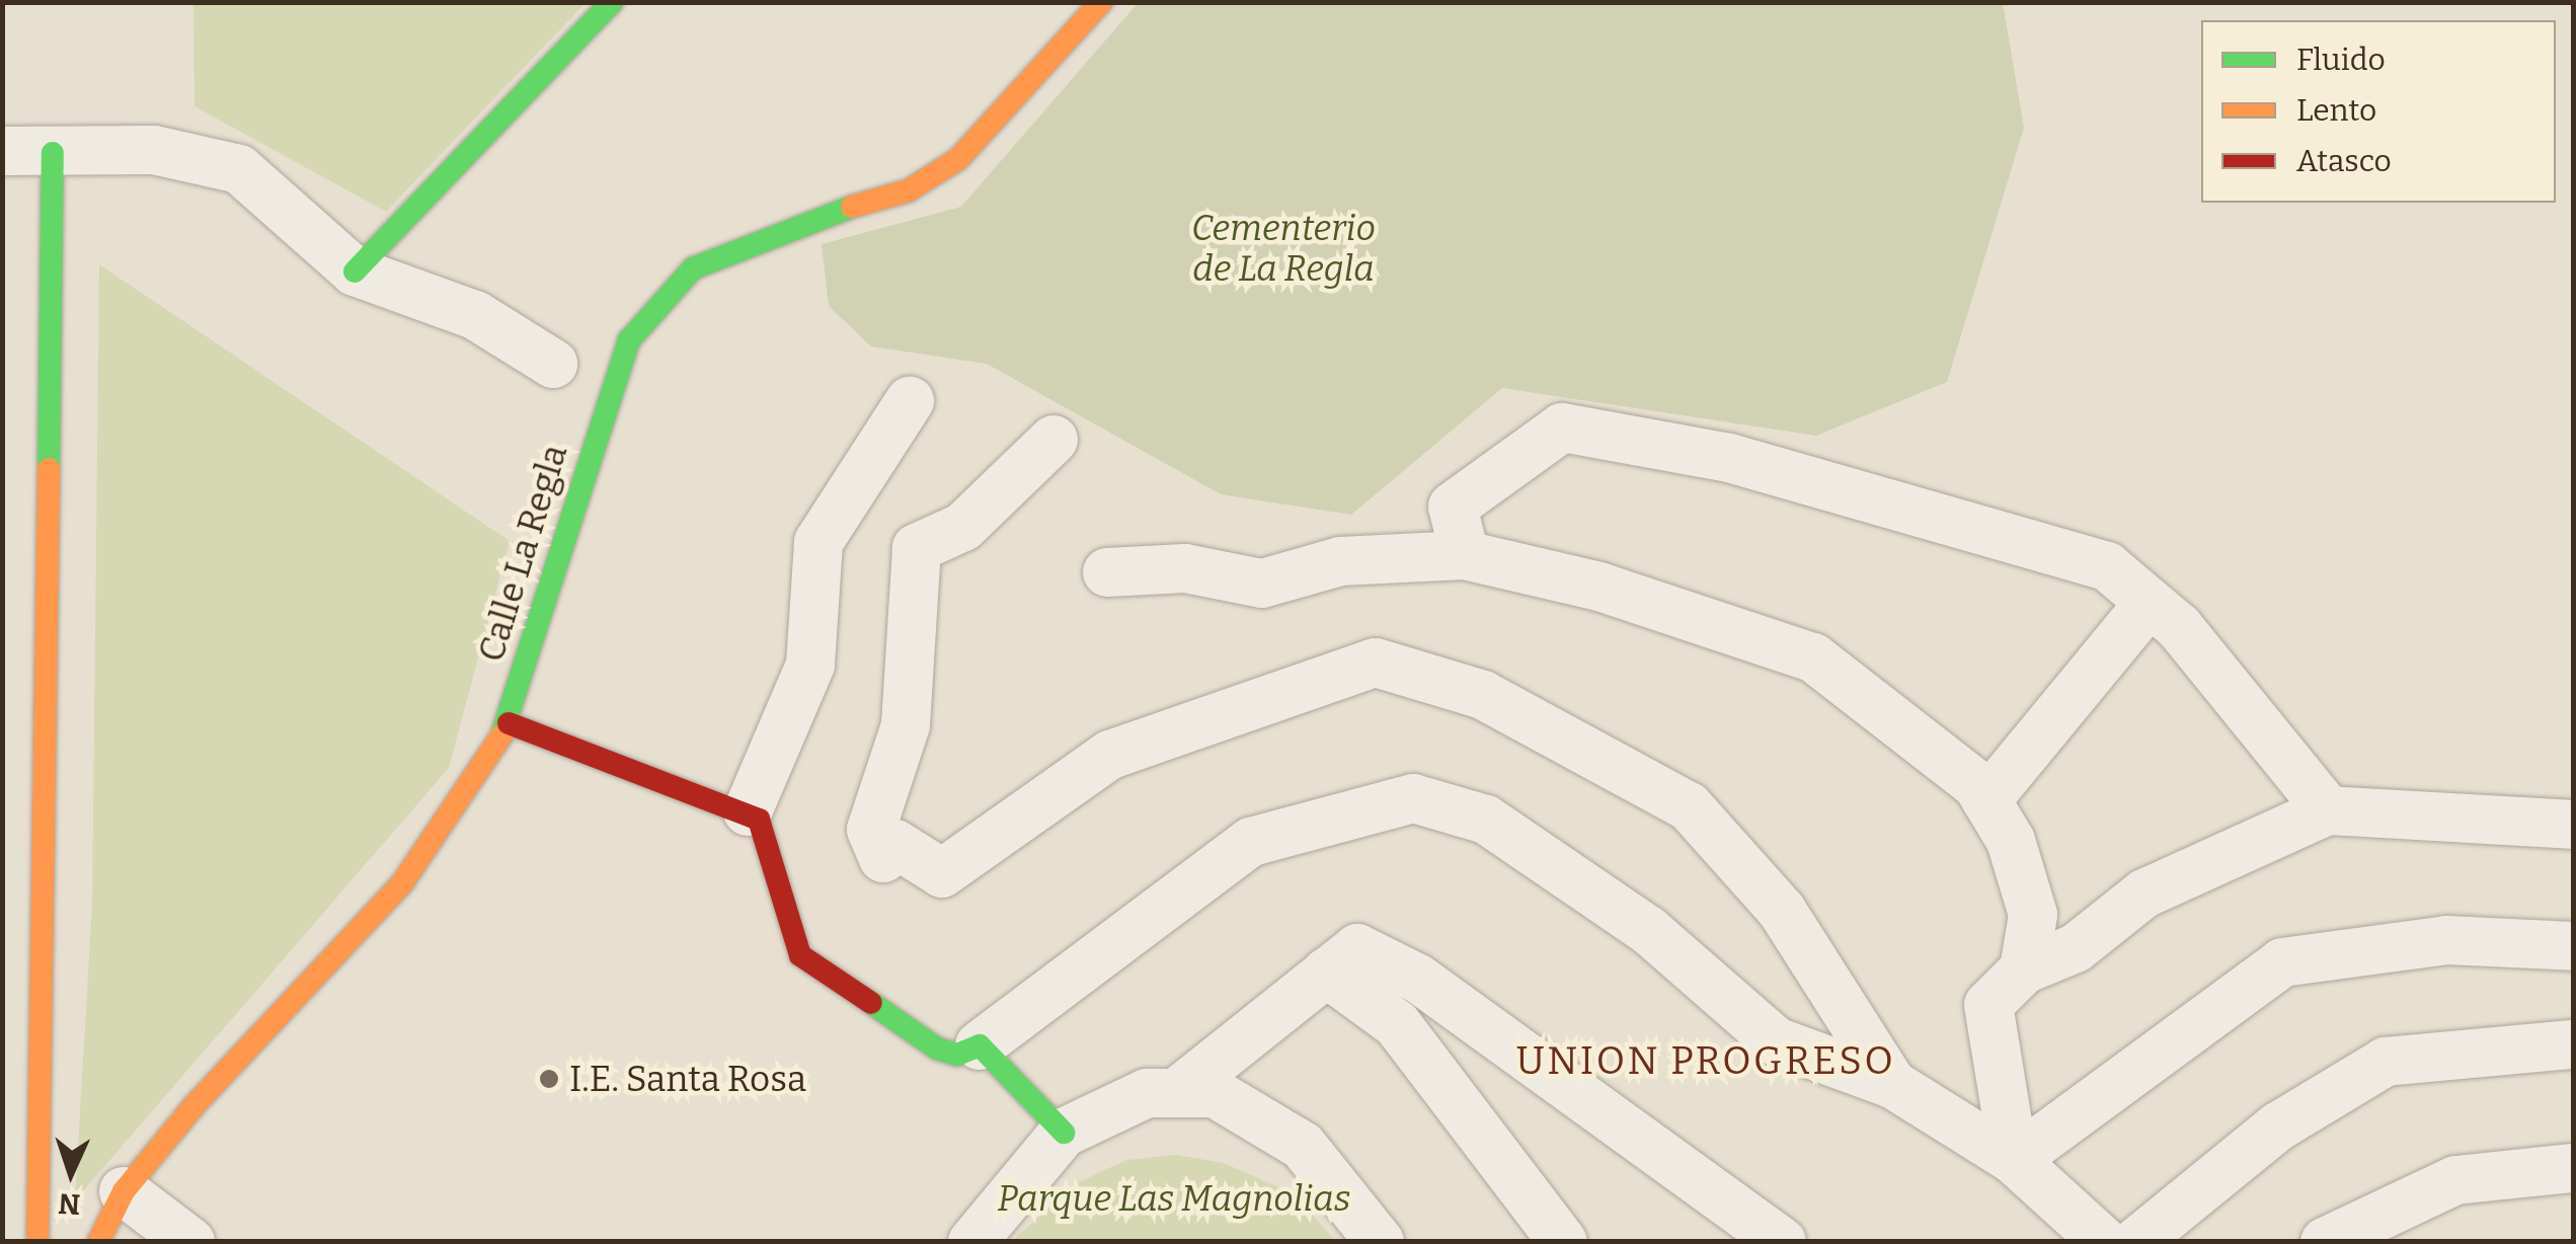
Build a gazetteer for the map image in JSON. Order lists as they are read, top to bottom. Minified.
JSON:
{"streets":{"street":["Calle La Regla"]},"districts":["UNION PROGRESO"],"parks":["Cementerio de La Regla","Parque Las Magnolias"],"places":["I.E. Santa Rosa"],"legend":["Fluido","Lento","Atasco"],"north":"bottom"}
